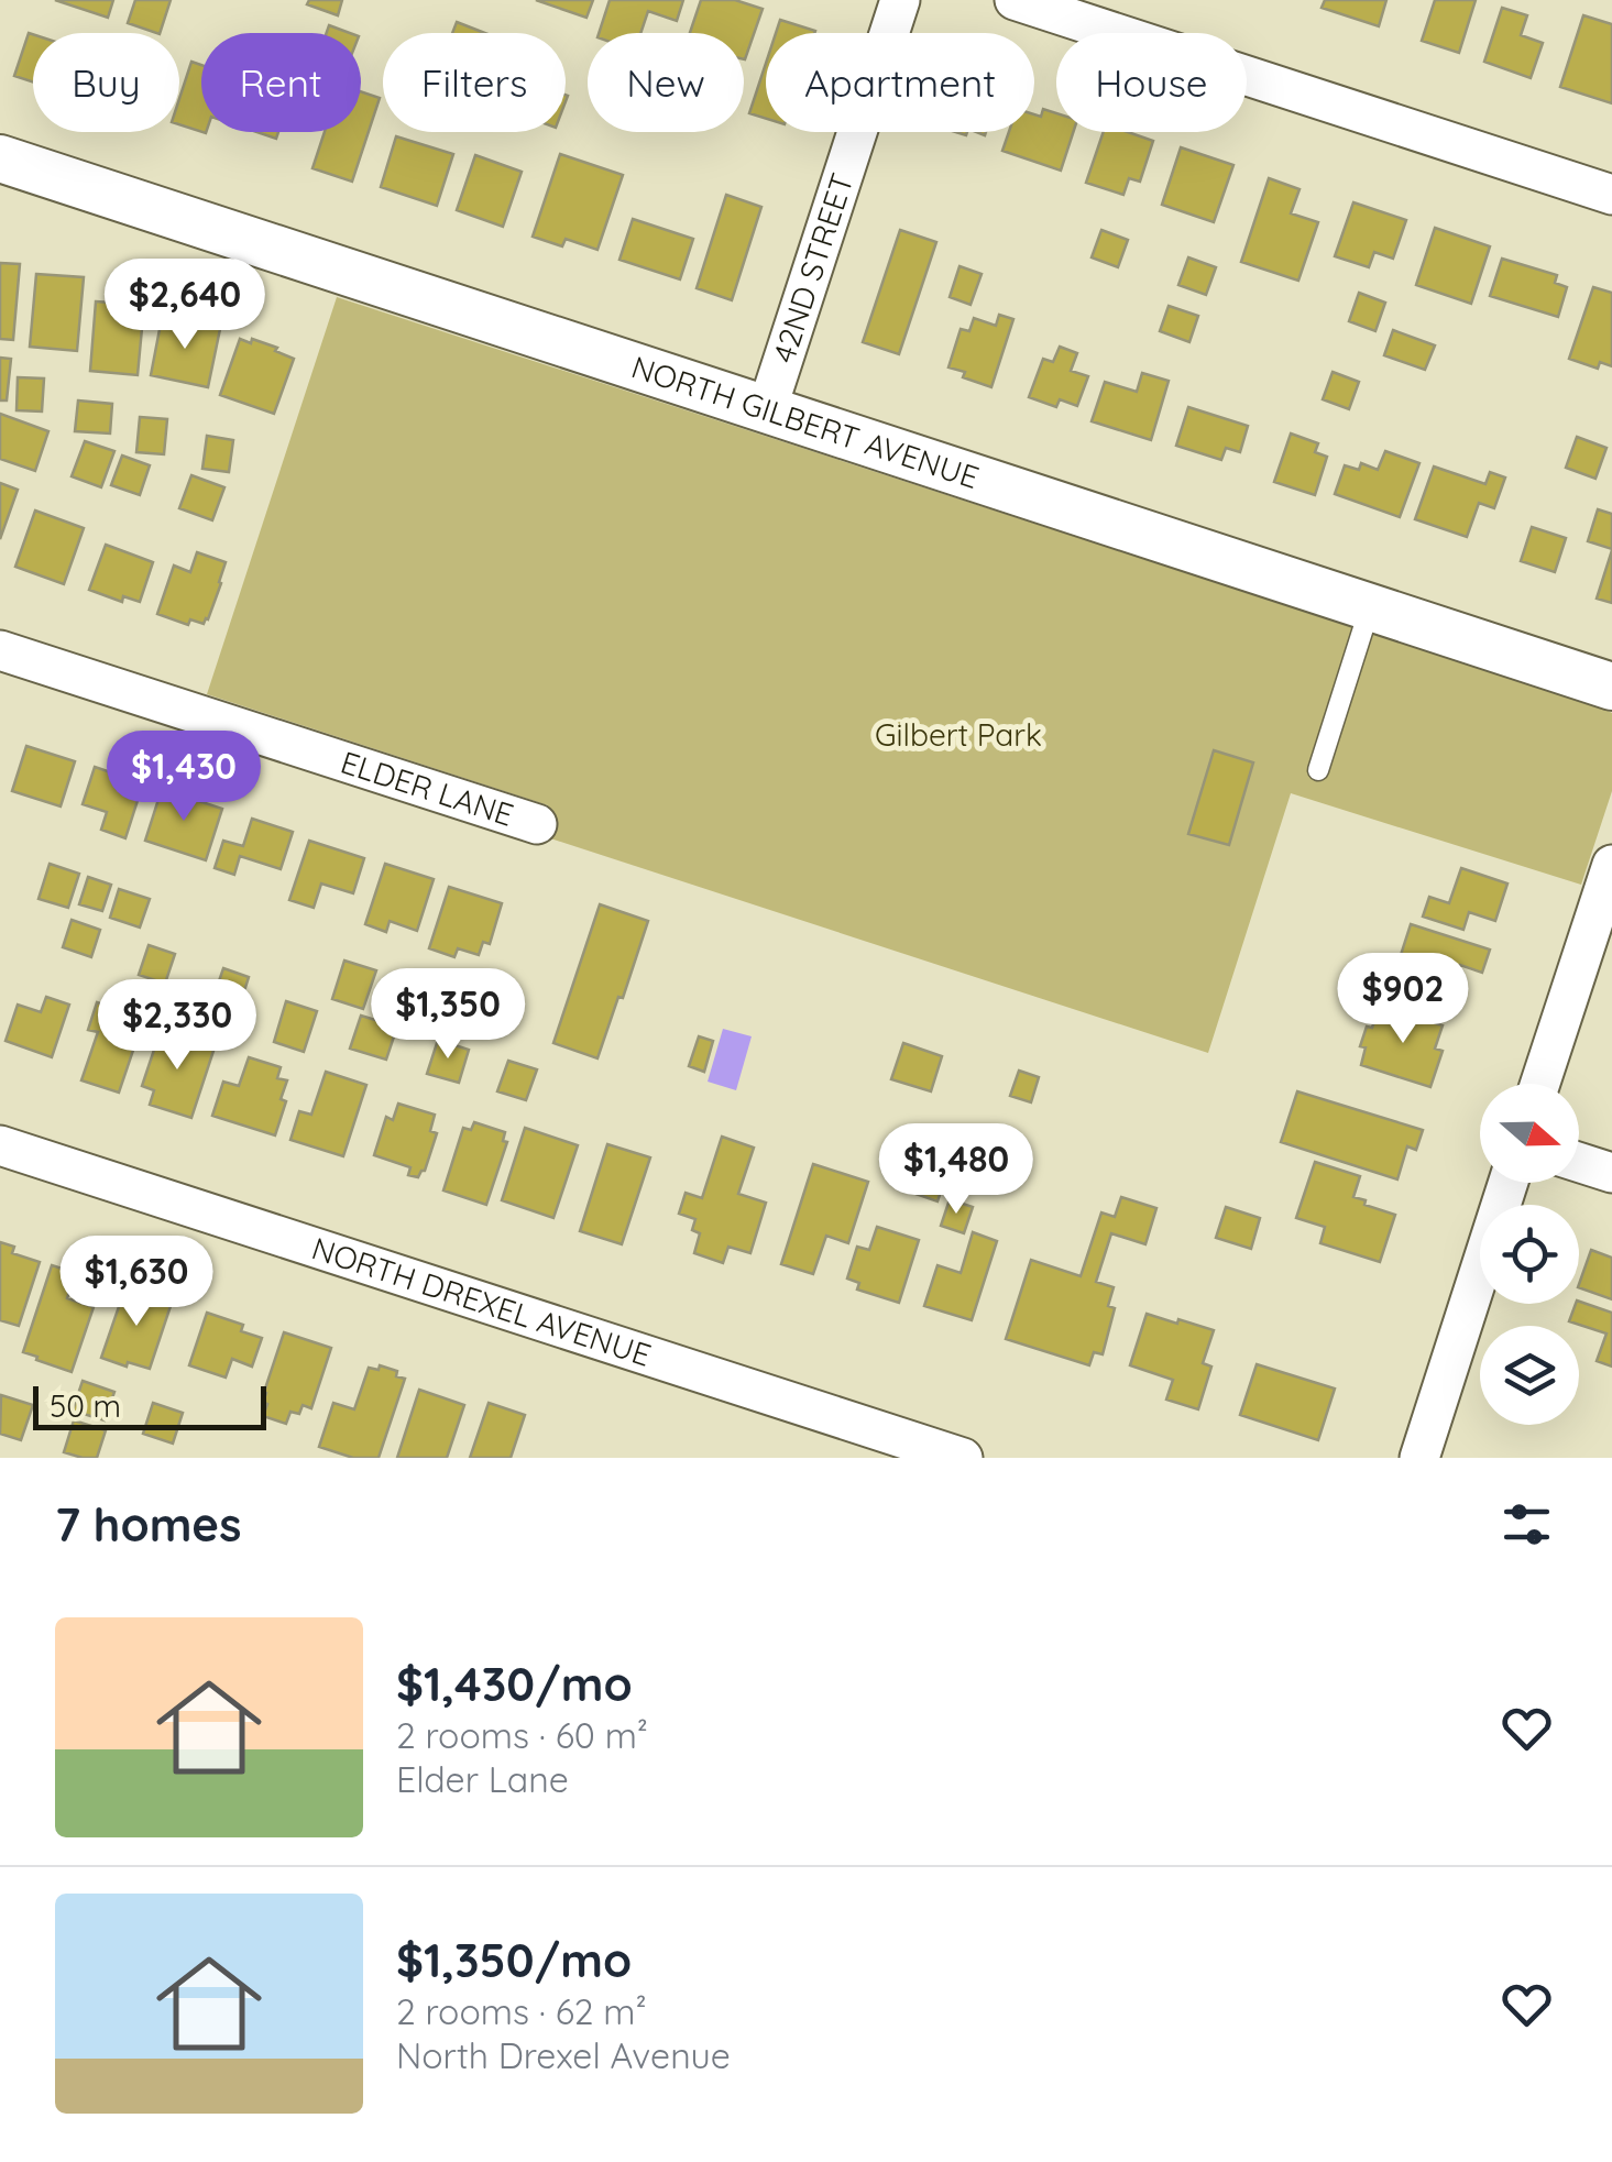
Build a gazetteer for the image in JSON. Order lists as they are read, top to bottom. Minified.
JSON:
{"streets":{"street":["42ND STREET","NORTH GILBERT AVENUE","ELDER LANE","NORTH DREXEL AVENUE"]},"crossings":[["42ND STREET","NORTH GILBERT AVENUE"]],"parks":["Gilbert Park"],"scale_bar":"50 m","north":"right","page":{"chip":["Buy","Rent","Filters","New","Apartment","House"],"price":["$2,640","$1,430","$902","$1,350","$2,330","$1,480","$1,630"],"scale":"50 m","heading":"7 homes","list":[{"name":"$1,430/mo","note":"2 rooms · 60 m² · Elder Lane"},{"name":"$1,350/mo","note":"2 rooms · 62 m² · North Drexel Avenue"}]}}
